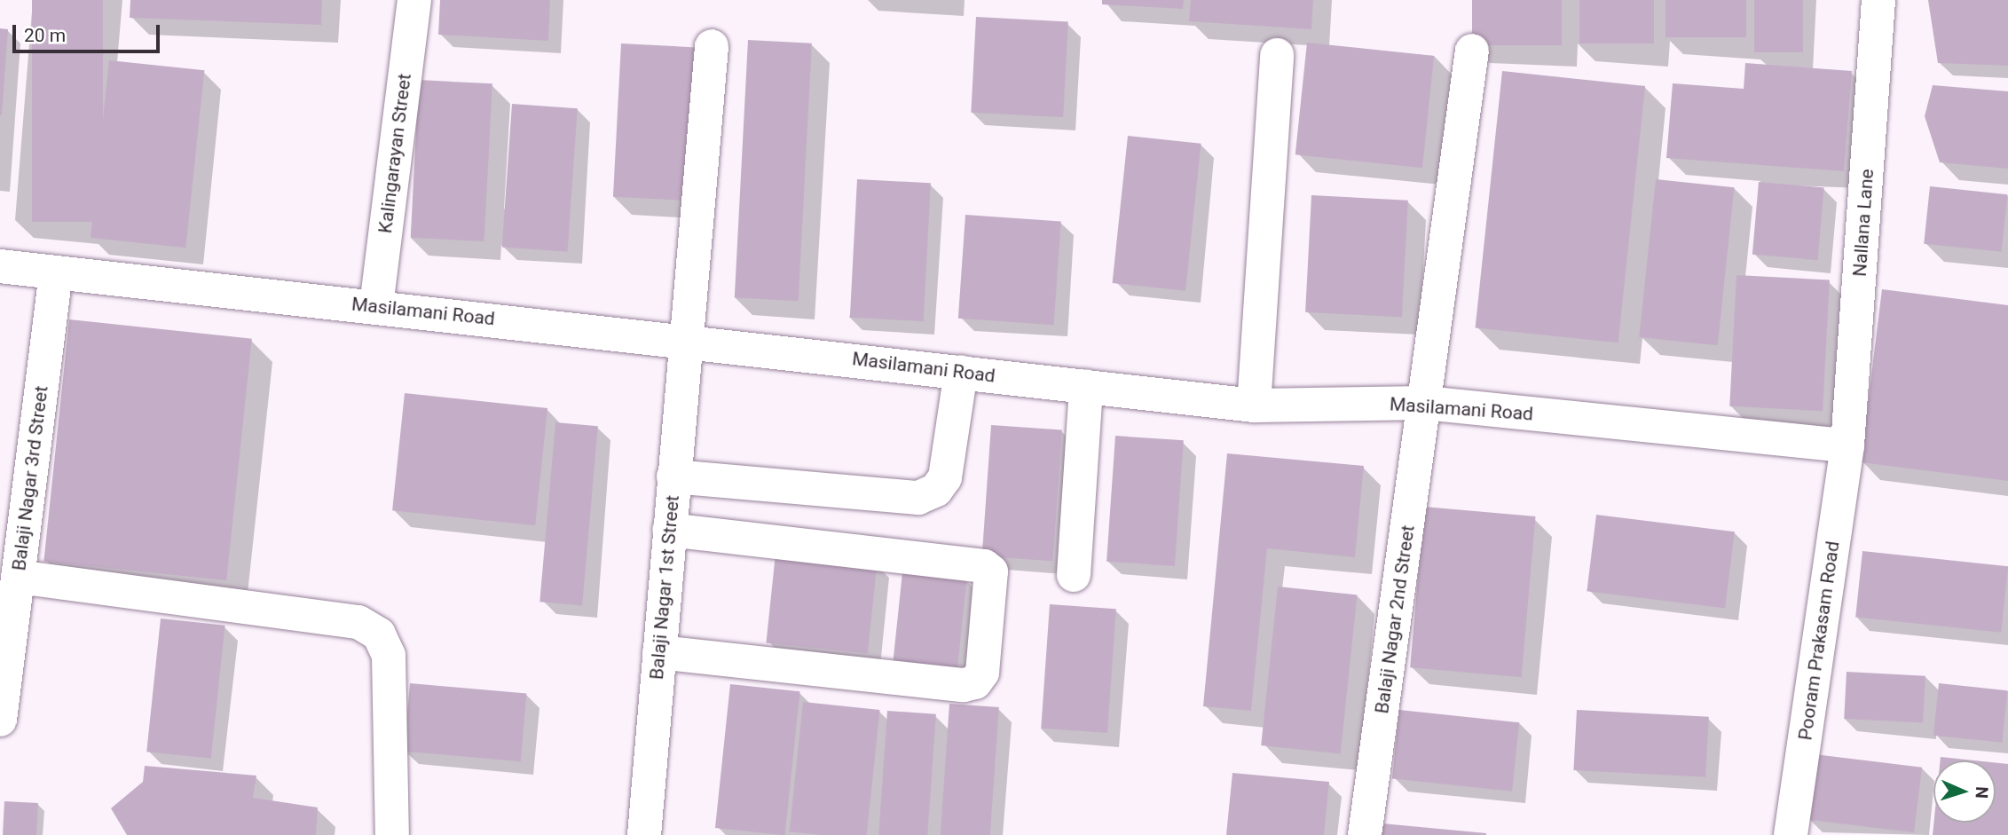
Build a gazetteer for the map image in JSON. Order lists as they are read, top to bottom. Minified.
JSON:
{"streets":{"street":["Kalingarayan Street","Nallana Lane","Masilamani Road","Balaji Nagar 3rd Street","Balaji Nagar 1st Street","Balaji Nagar 2nd Street","Pooram Prakasam Road"]},"crossings":[["Kalingarayan Street","Masilamani Road"],["Nallana Lane","Masilamani Road"],["Nallana Lane","Pooram Prakasam Road"],["Masilamani Road","Balaji Nagar 3rd Street"],["Masilamani Road","Balaji Nagar 1st Street"],["Masilamani Road","Balaji Nagar 2nd Street"],["Masilamani Road","Pooram Prakasam Road"]],"scale_bar":"20 m","north":"right"}
